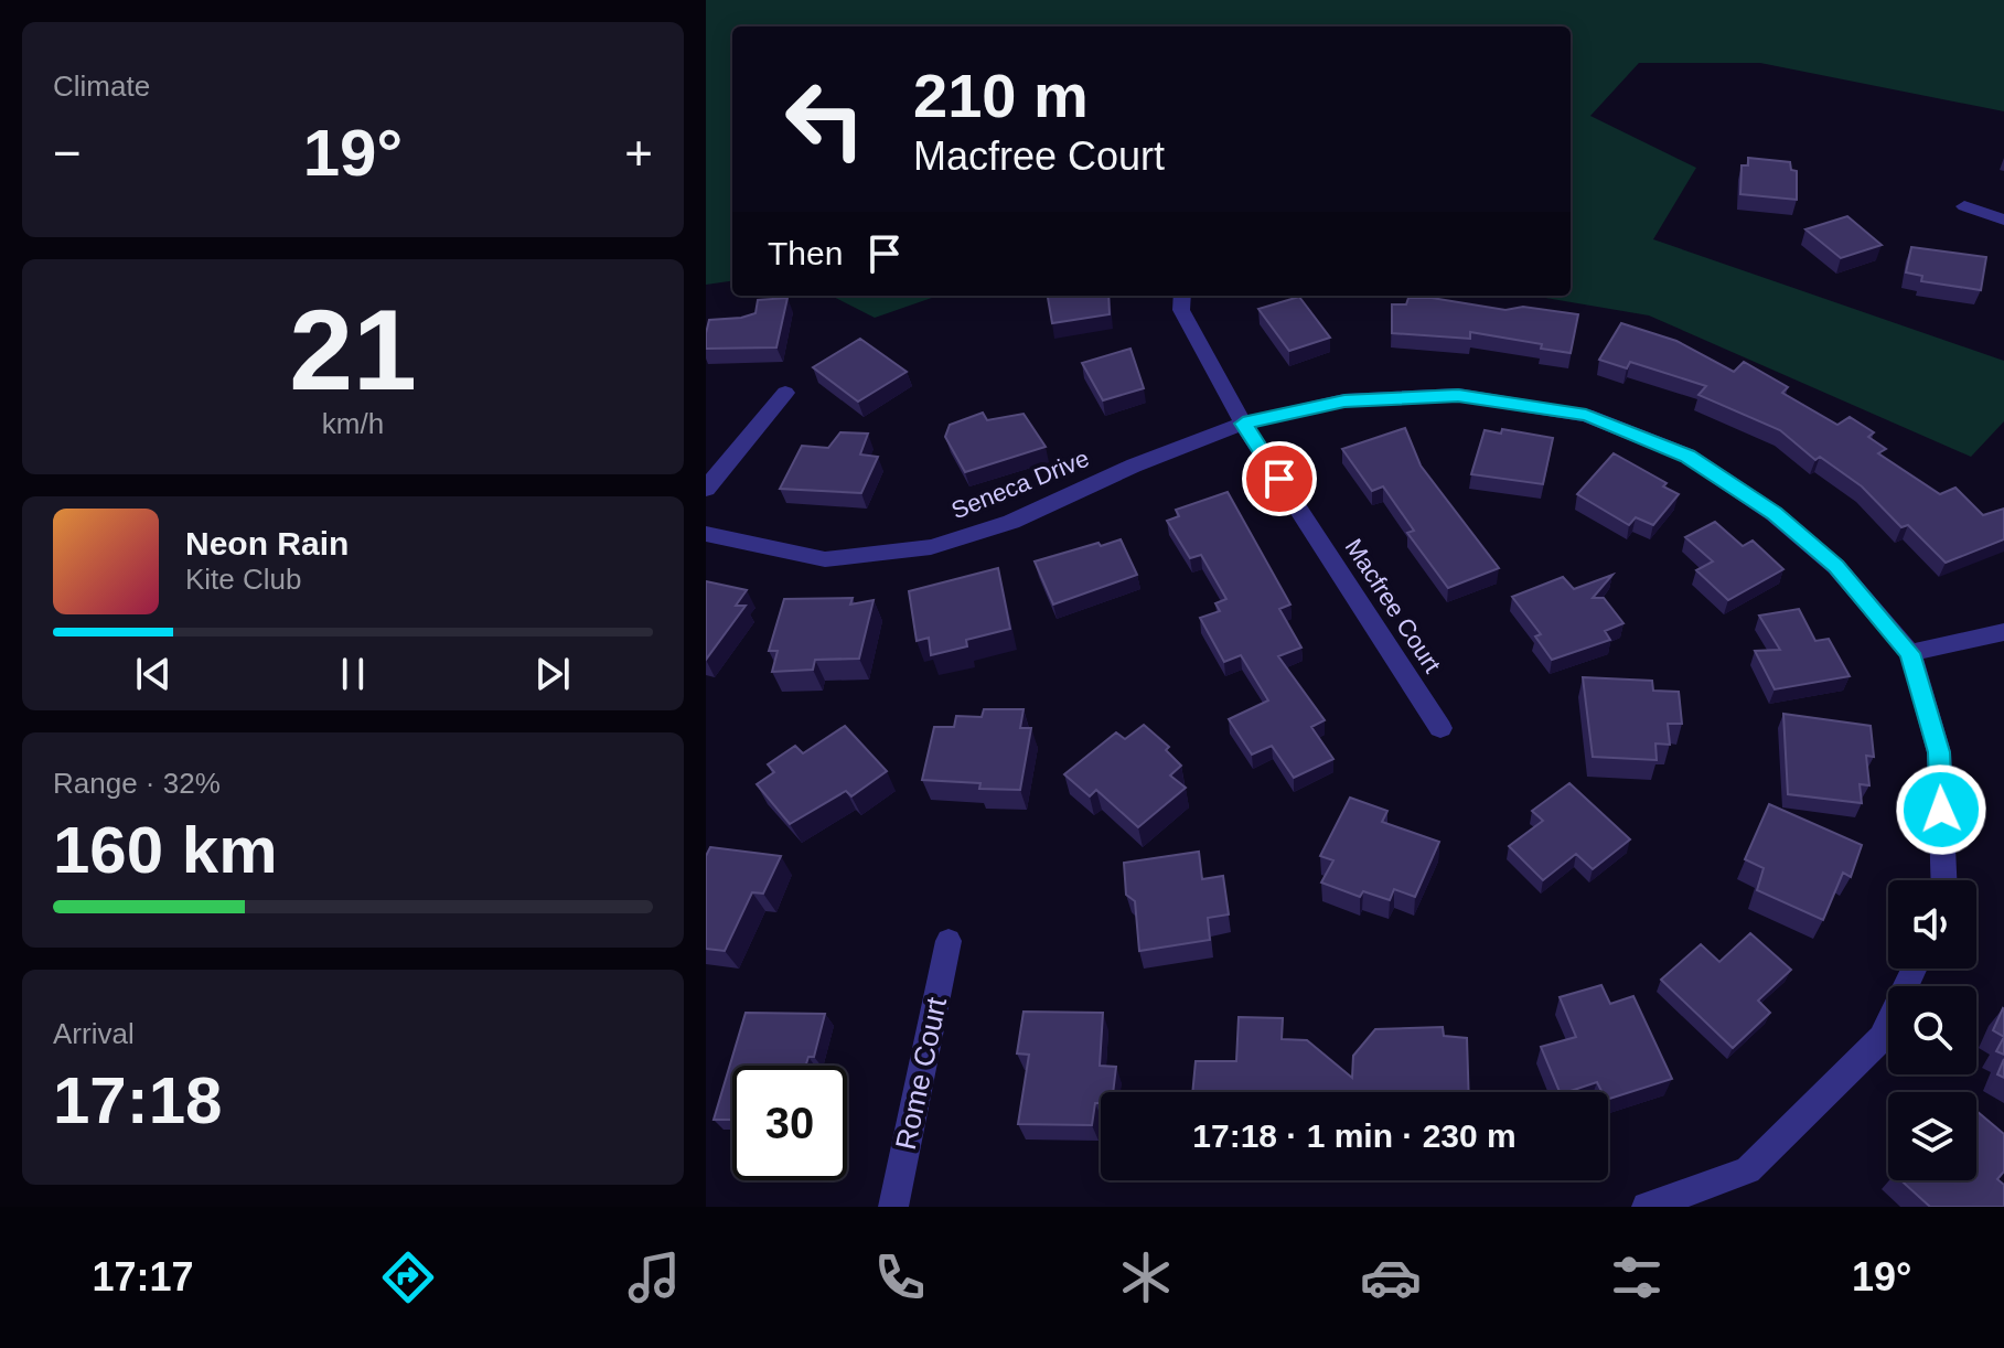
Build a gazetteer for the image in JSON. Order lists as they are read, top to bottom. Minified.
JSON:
{"streets":{"street":["Seneca Drive","Macfree Court","Rome Court"]},"crossings":[["Seneca Drive","Macfree Court"]],"page":{"tile":["Climate",["21","km/h"],["Range · 32%","160 km"],["Arrival","17:18"]],"turn":["210 m","Macfree Court"],"heat":["−","19°","+"],"then":"Then","song":["Neon Rain","Kite Club"],"limit":"30","trip":"17:18 · 1 min · 230 m","tabs":["17:17","19°"]}}
